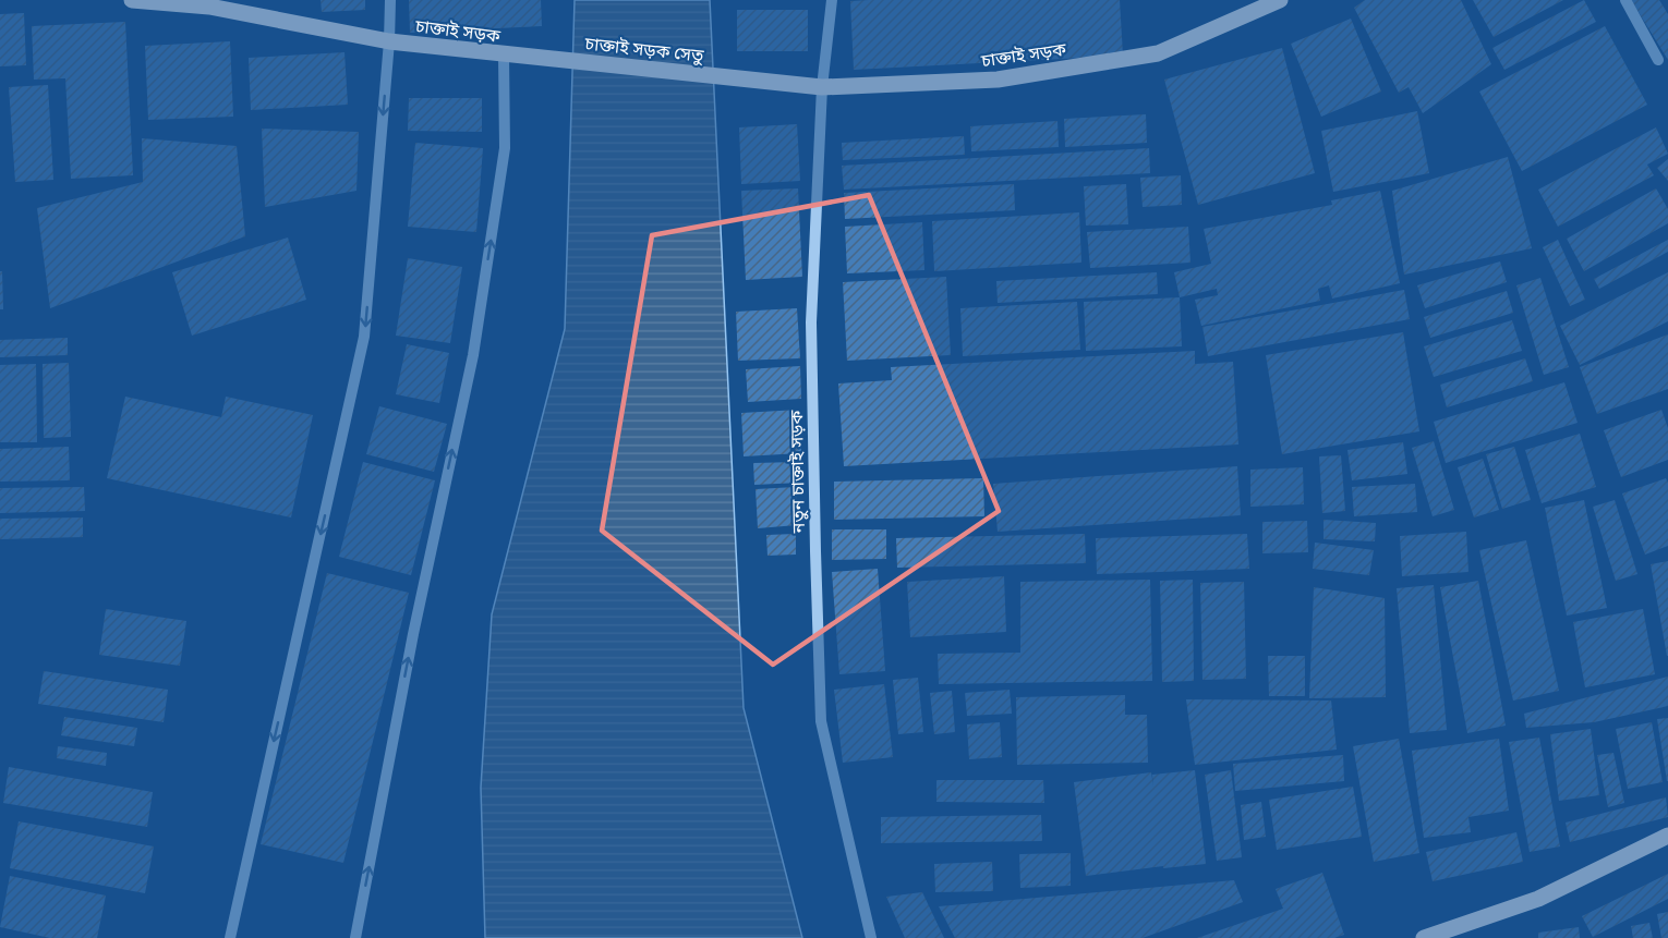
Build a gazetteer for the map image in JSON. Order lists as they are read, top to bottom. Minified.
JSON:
{"streets":{"main road":["চাক্তাই সড়ক","চাক্তাই সড়ক সেতু"],"street":["নতুন চাক্তাই সড়ক"]},"crossings":[["চাক্তাই সড়ক","চাক্তাই সড়ক সেতু"],["চাক্তাই সড়ক","নতুন চাক্তাই সড়ক"]]}
